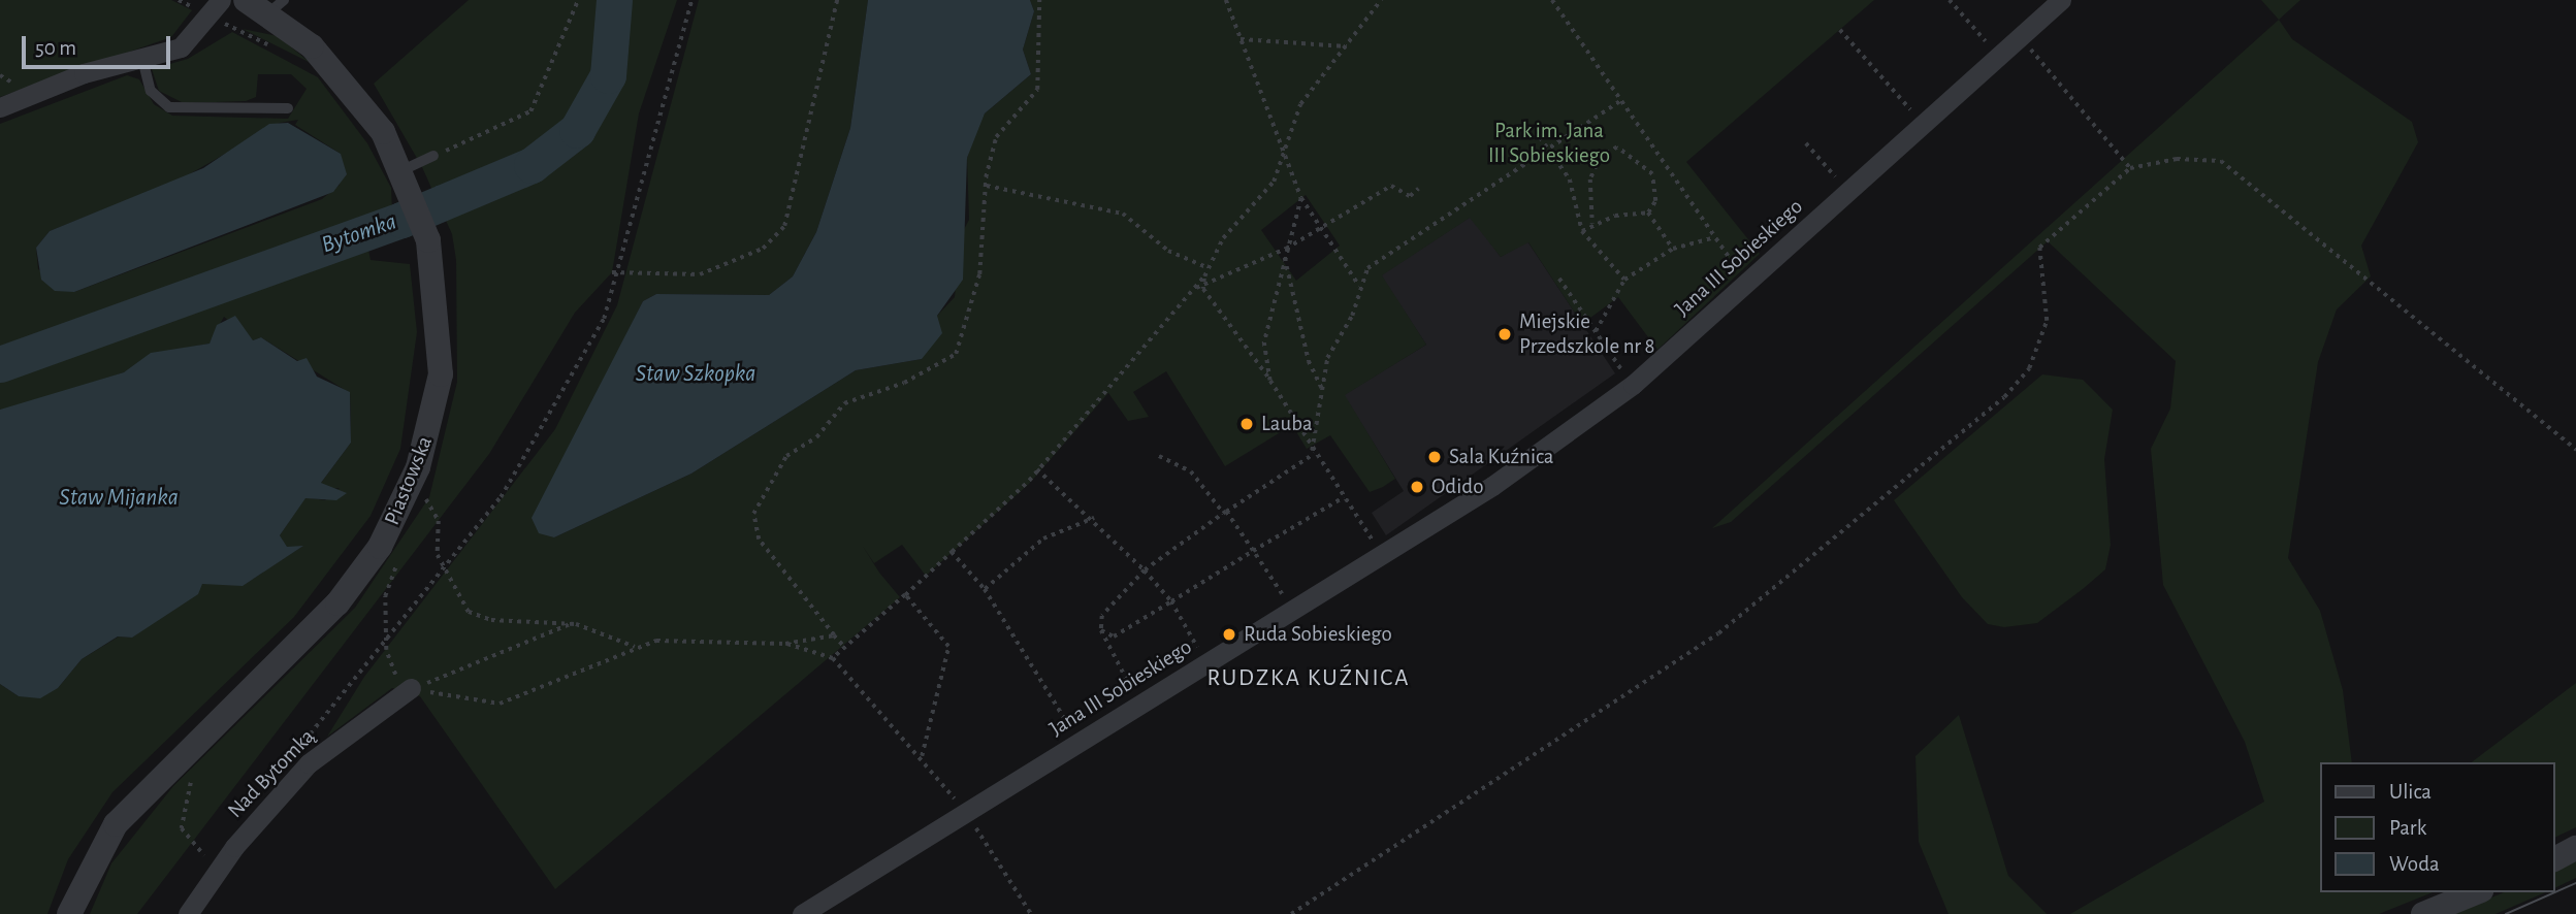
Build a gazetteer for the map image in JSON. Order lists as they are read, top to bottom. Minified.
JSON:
{"streets":{"street":["Jana III Sobieskiego","Piastowska","Nad Bytomką"]},"districts":["RUDZKA KUŹNICA"],"water":["Bytomka","Staw Szkopka","Staw Mijanka"],"parks":["Park im. Jana III Sobieskiego"],"places":["Miejskie Przedszkole nr 8","Lauba","Sala Kuźnica","Odido","Ruda Sobieskiego"],"legend":["Ulica","Park","Woda"],"scale_bar":"50 m"}
